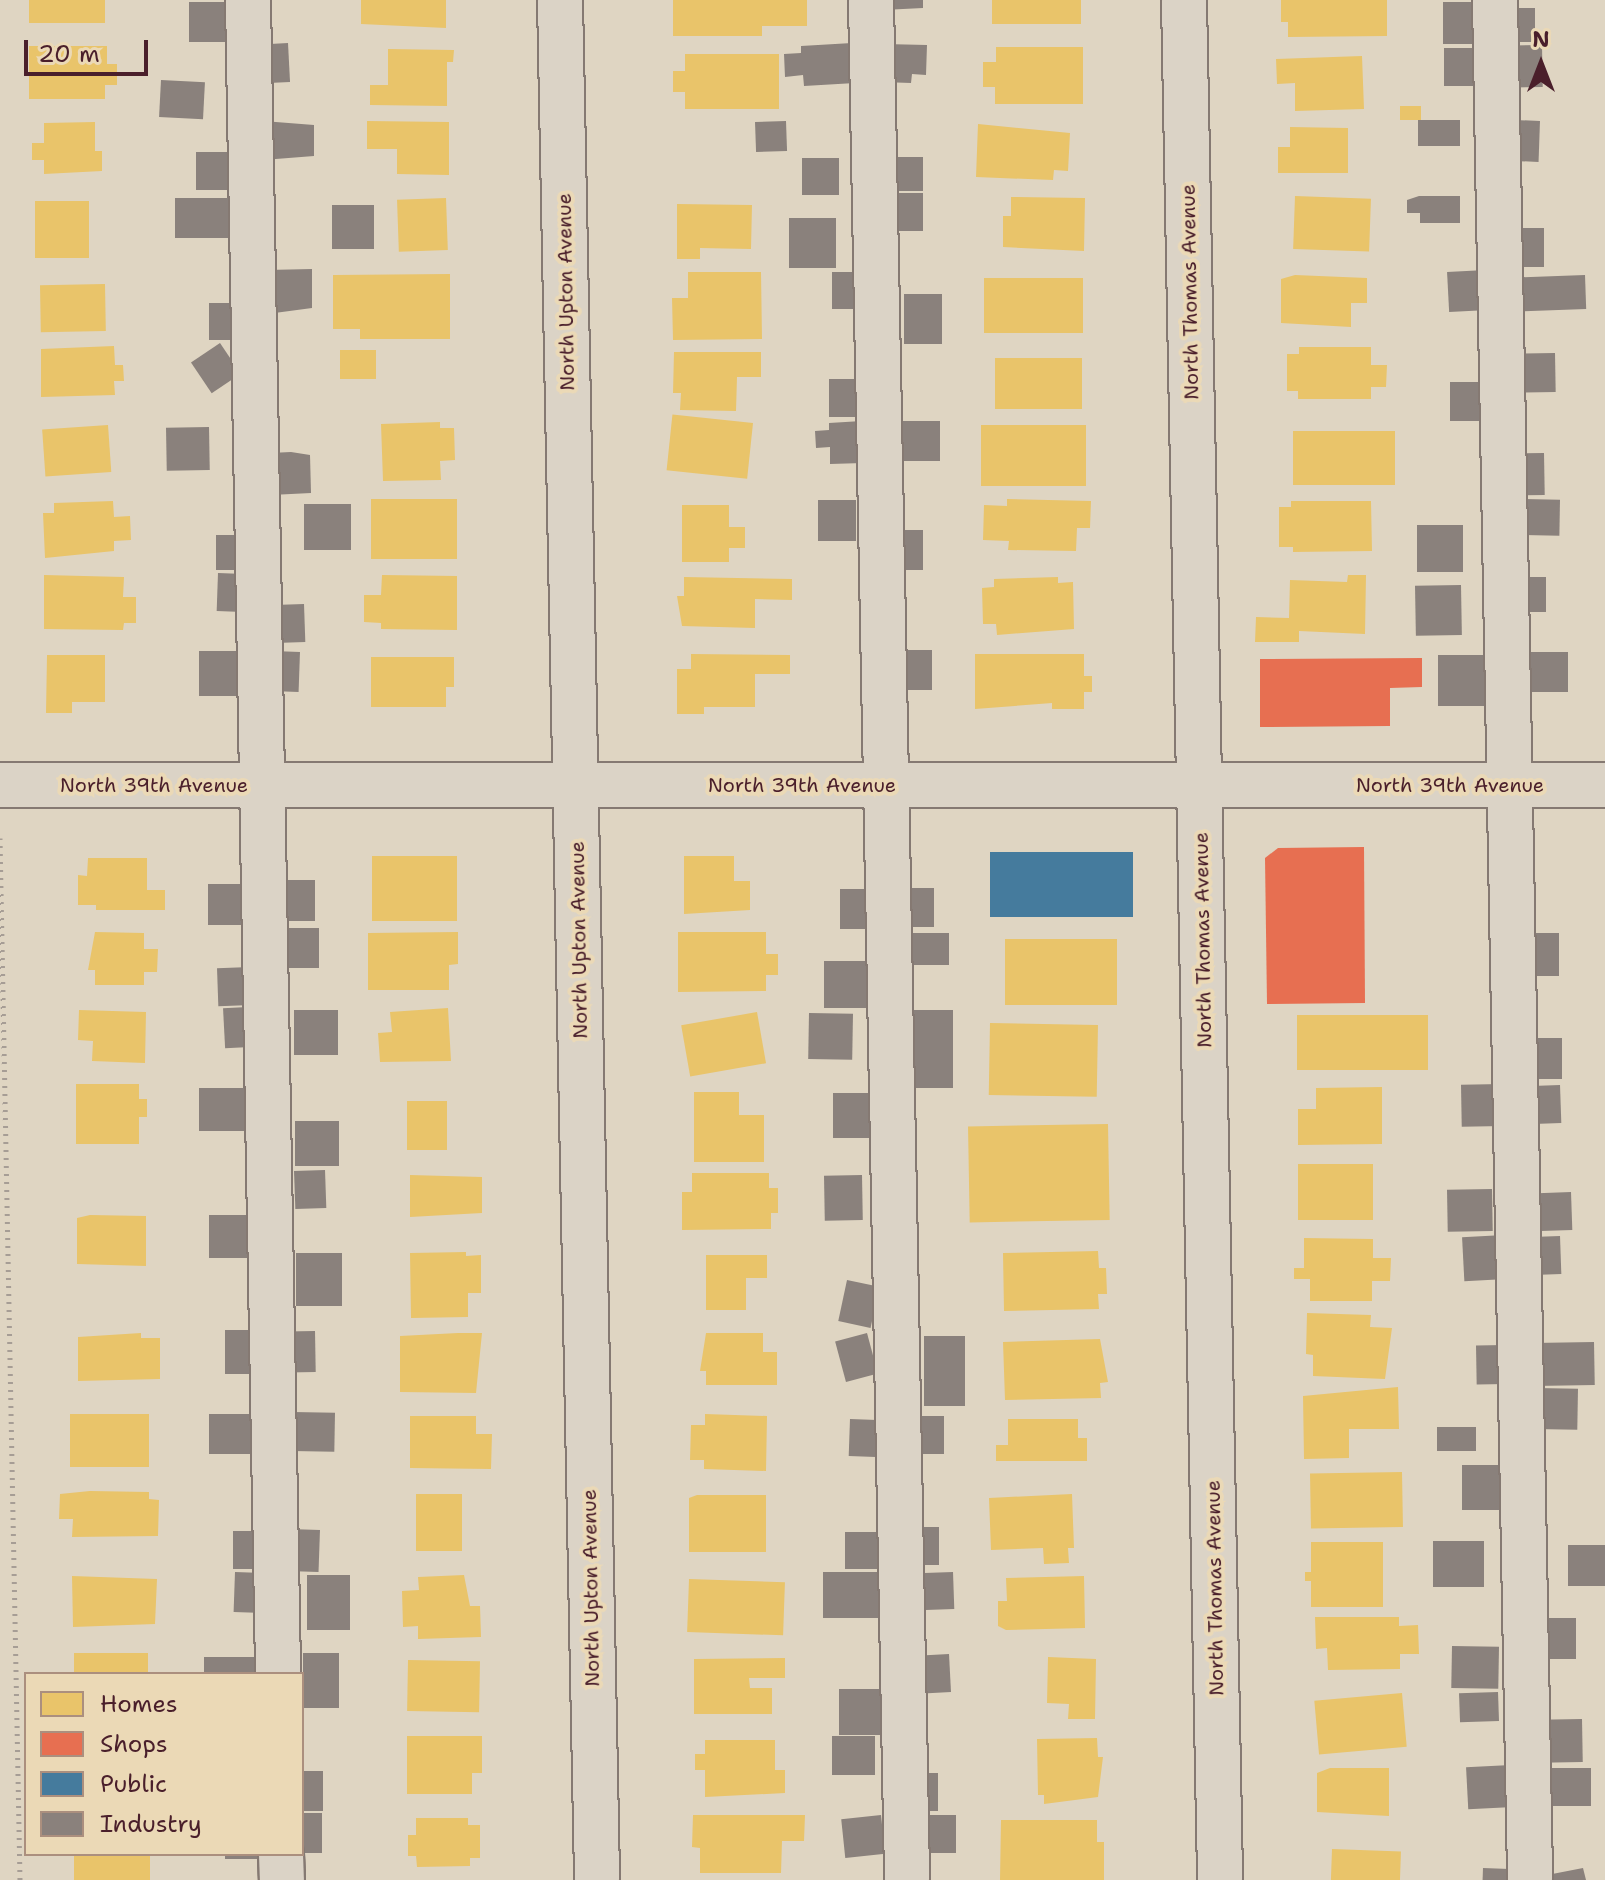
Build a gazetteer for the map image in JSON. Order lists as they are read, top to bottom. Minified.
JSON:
{"streets":{"street":["North Upton Avenue","North Thomas Avenue","North 39th Avenue"]},"crossings":[["North Upton Avenue","North 39th Avenue"],["North Thomas Avenue","North 39th Avenue"]],"legend":["Homes","Shops","Public","Industry"],"scale_bar":"20 m","north":"top"}
